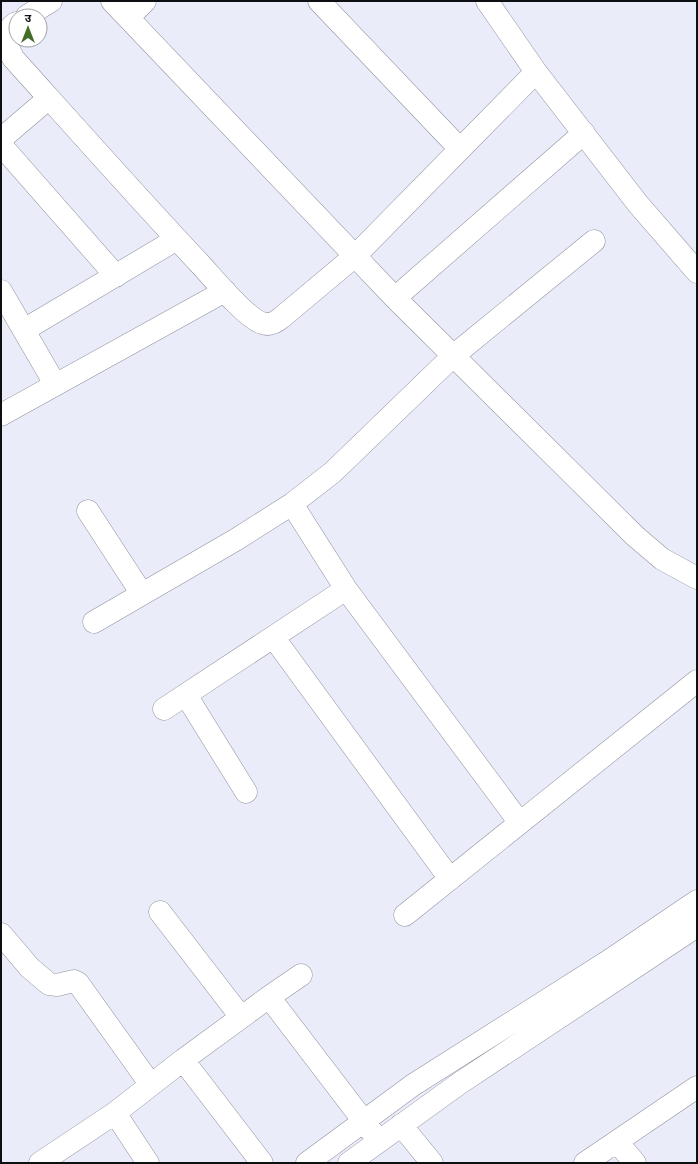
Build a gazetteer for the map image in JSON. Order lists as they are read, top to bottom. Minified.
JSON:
{"north":"top"}
